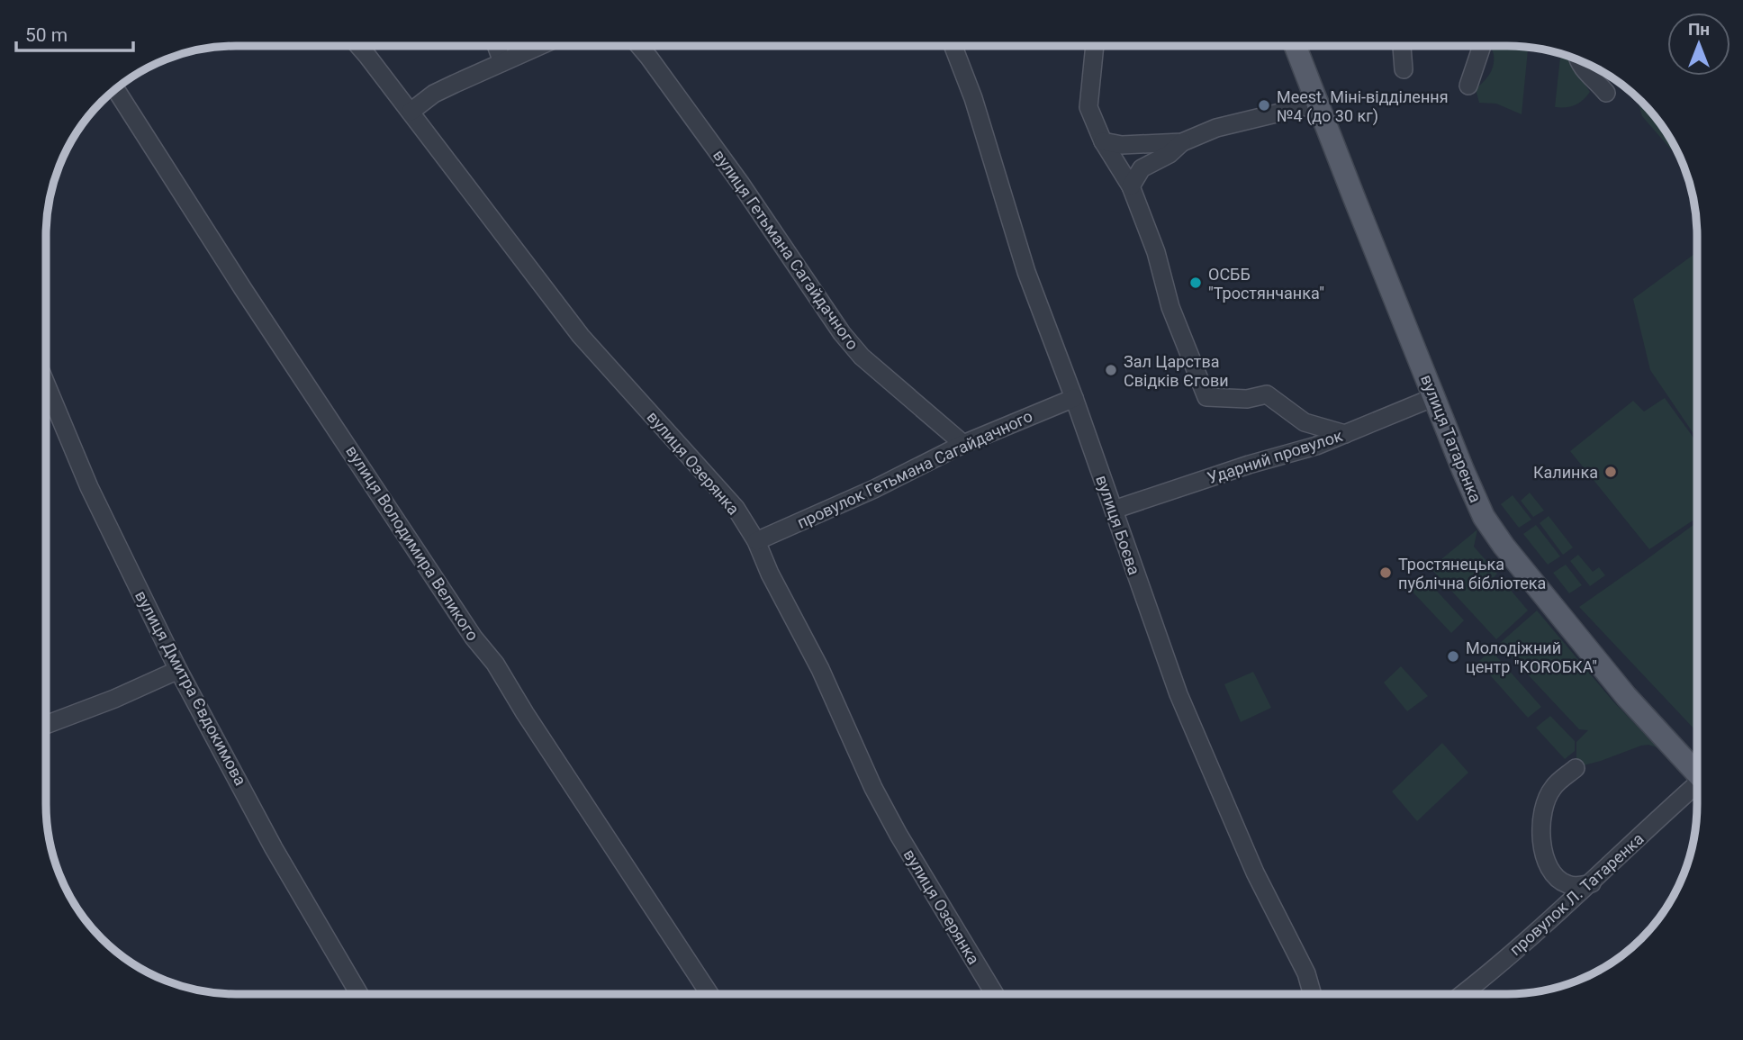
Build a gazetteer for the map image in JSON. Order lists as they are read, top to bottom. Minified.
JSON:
{"streets":{"main road":["вулиця Татаренка"],"street":["вулиця Гетьмана Сагайдачного","Ударний провулок","вулиця Озерянка","провулок Гетьмана Сагайдачного","вулиця Боєва","вулиця Володимира Великого","вулиця Дмитра Євдокимова","провулок Л. Татаренка"]},"crossings":[["вулиця Гетьмана Сагайдачного","провулок Гетьмана Сагайдачного"],["вулиця Татаренка","Ударний провулок"],["Ударний провулок","вулиця Боєва"],["вулиця Озерянка","провулок Гетьмана Сагайдачного"],["провулок Гетьмана Сагайдачного","вулиця Боєва"]],"places":["Meest. Міні-відділення №4 (до 30 кг)","ОСББ \"Тростянчанка\"","Зал Царства Свідків Єгови","Калинка","Тростянецька публічна бібліотека","Молодіжний центр \"КОRОБКА\""],"scale_bar":"50 m","north":"top"}
